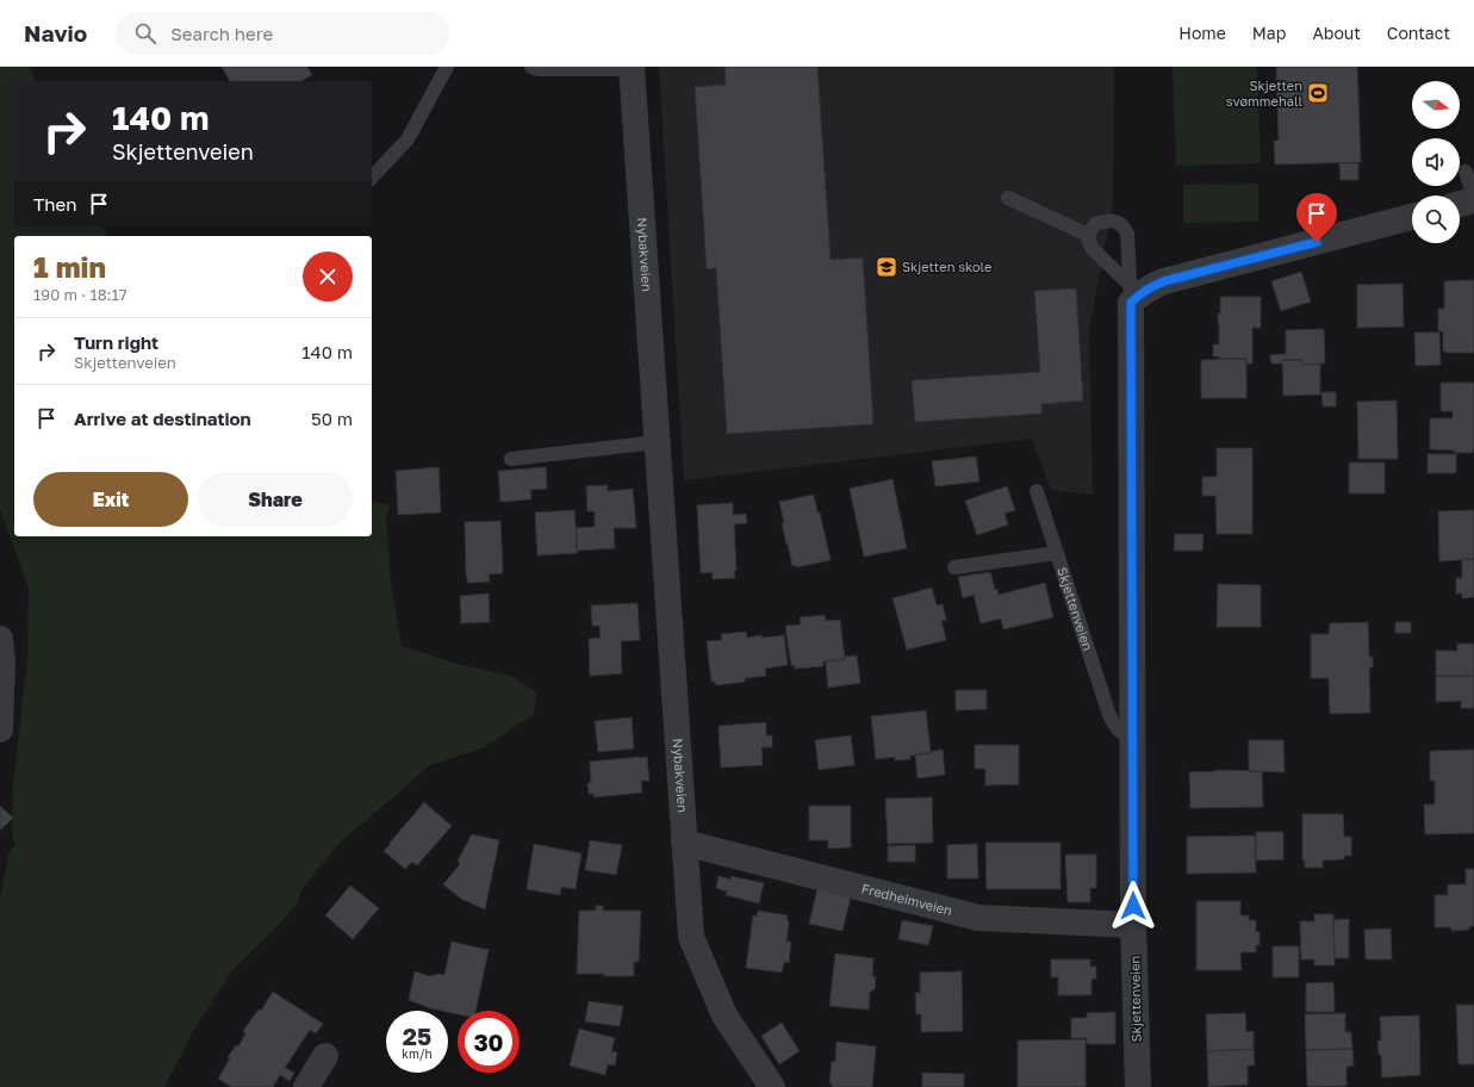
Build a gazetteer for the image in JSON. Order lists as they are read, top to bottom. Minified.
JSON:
{"streets":{"street":["Nybakveien","Skjettenveien","Fredheimveien"]},"crossings":[["Nybakveien","Fredheimveien"],["Skjettenveien","Fredheimveien"]],"places":{"sports":["Skjetten svømmehall"],"school or university":["Skjetten skole"]},"north":"right","page":{"header":"Navio","search":"Search here","nav":["Home","Map","About","Contact"],"turn":["140 m","Skjettenveien"],"then":"Then","heading":["1 min","190 m · 18:17"],"list":[{"name":"Turn right","note":"Skjettenveien","value":"140 m"},{"name":"Arrive at destination","value":"50 m"}],"buttons":["Exit","Share"],"speed":"25 km/h","limit":"30"}}
